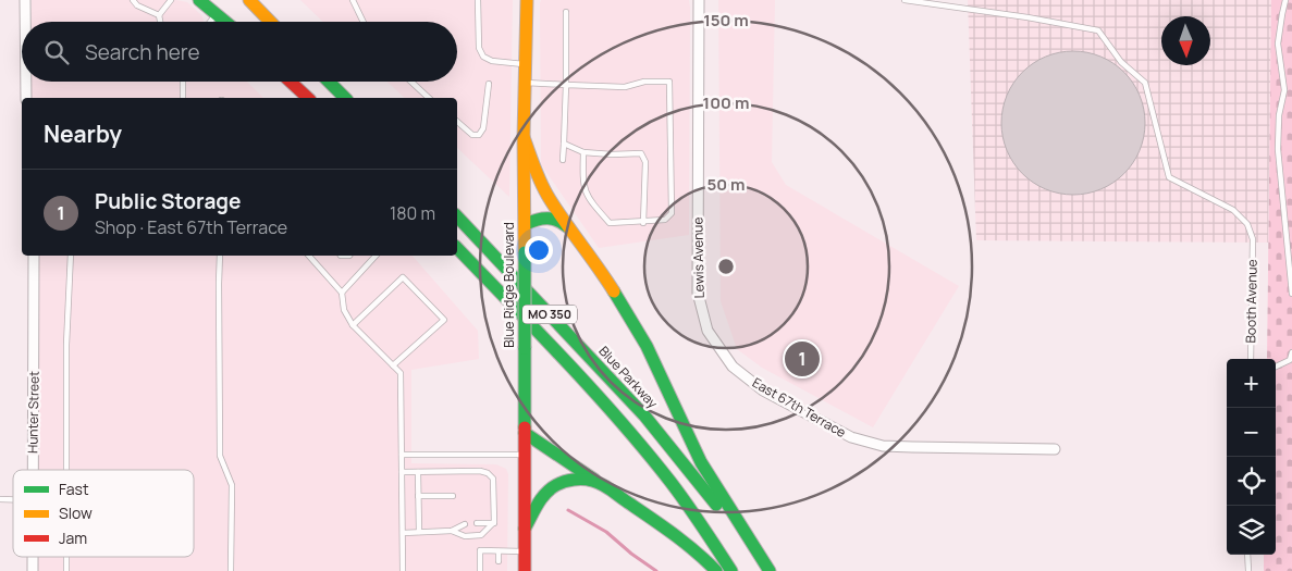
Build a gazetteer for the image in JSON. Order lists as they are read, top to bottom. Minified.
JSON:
{"streets":{"main road":["Blue Ridge Boulevard","MO 350","Blue Parkway"],"street":["Lewis Avenue","East 67th Terrace","Hunter Street"],"lane":["Booth Avenue"]},"crossings":[["Lewis Avenue","East 67th Terrace"]],"legend":["Fast","Slow","Jam"],"north":"bottom","page":{"search":"Search here","heading":"Nearby","list":[{"mark":"1","name":"Public Storage","note":"Shop · East 67th Terrace","value":"180 m"}],"pins":"1","map_buttons":["+","−"]},"rings":["150 m","100 m","50 m"]}
